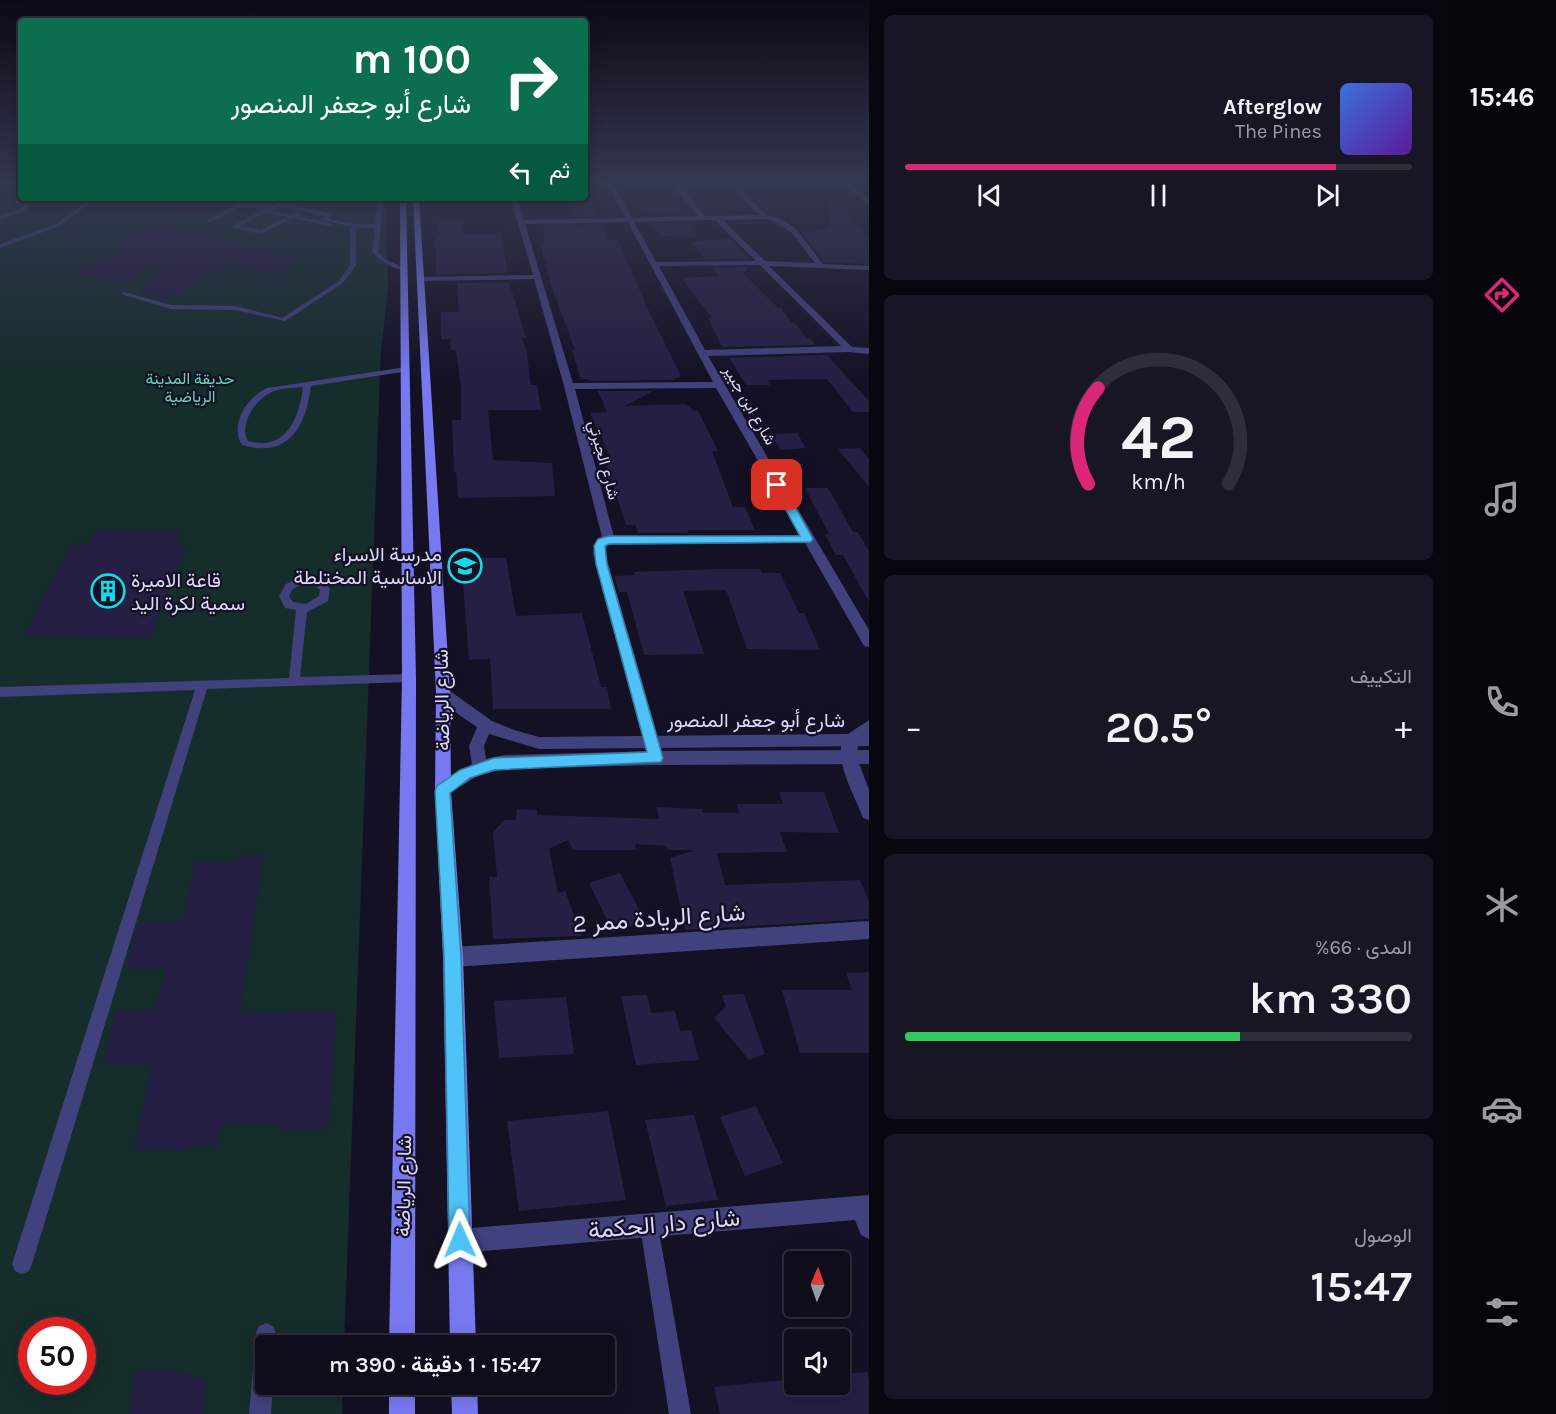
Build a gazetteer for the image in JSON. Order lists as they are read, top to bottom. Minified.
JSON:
{"streets":{"main road":["شارع الرياضة"],"street":["شارع ابن جبير","شارع الجبرتي","شارع أبو جعفر المنصور","شارع الريادة ممر 2","شارع دار الحكمة"]},"crossings":[["شارع الرياضة","شارع أبو جعفر المنصور"],["شارع الرياضة","شارع الريادة ممر 2"],["شارع الرياضة","شارع دار الحكمة"]],"parks":["حديقة المدينة الرياضية"],"places":{"school or university":["مدرسة الاسراء الاساسية المختلطة"],"building":["قاعة الاميرة سمية لكرة اليد"]},"north":"top","page":{"tabs":"15:46","turn":["100 m","شارع أبو جعفر المنصور"],"song":["Afterglow","The Pines"],"then":"ثم","tile":["التكييف",["المدى · 66%","330 km"],["الوصول","15:47"]],"heat":["−","20.5°","+"],"limit":"50","trip":"15:47 · 1 دقيقة · 390 m","gauge":["42","km/h"]}}
